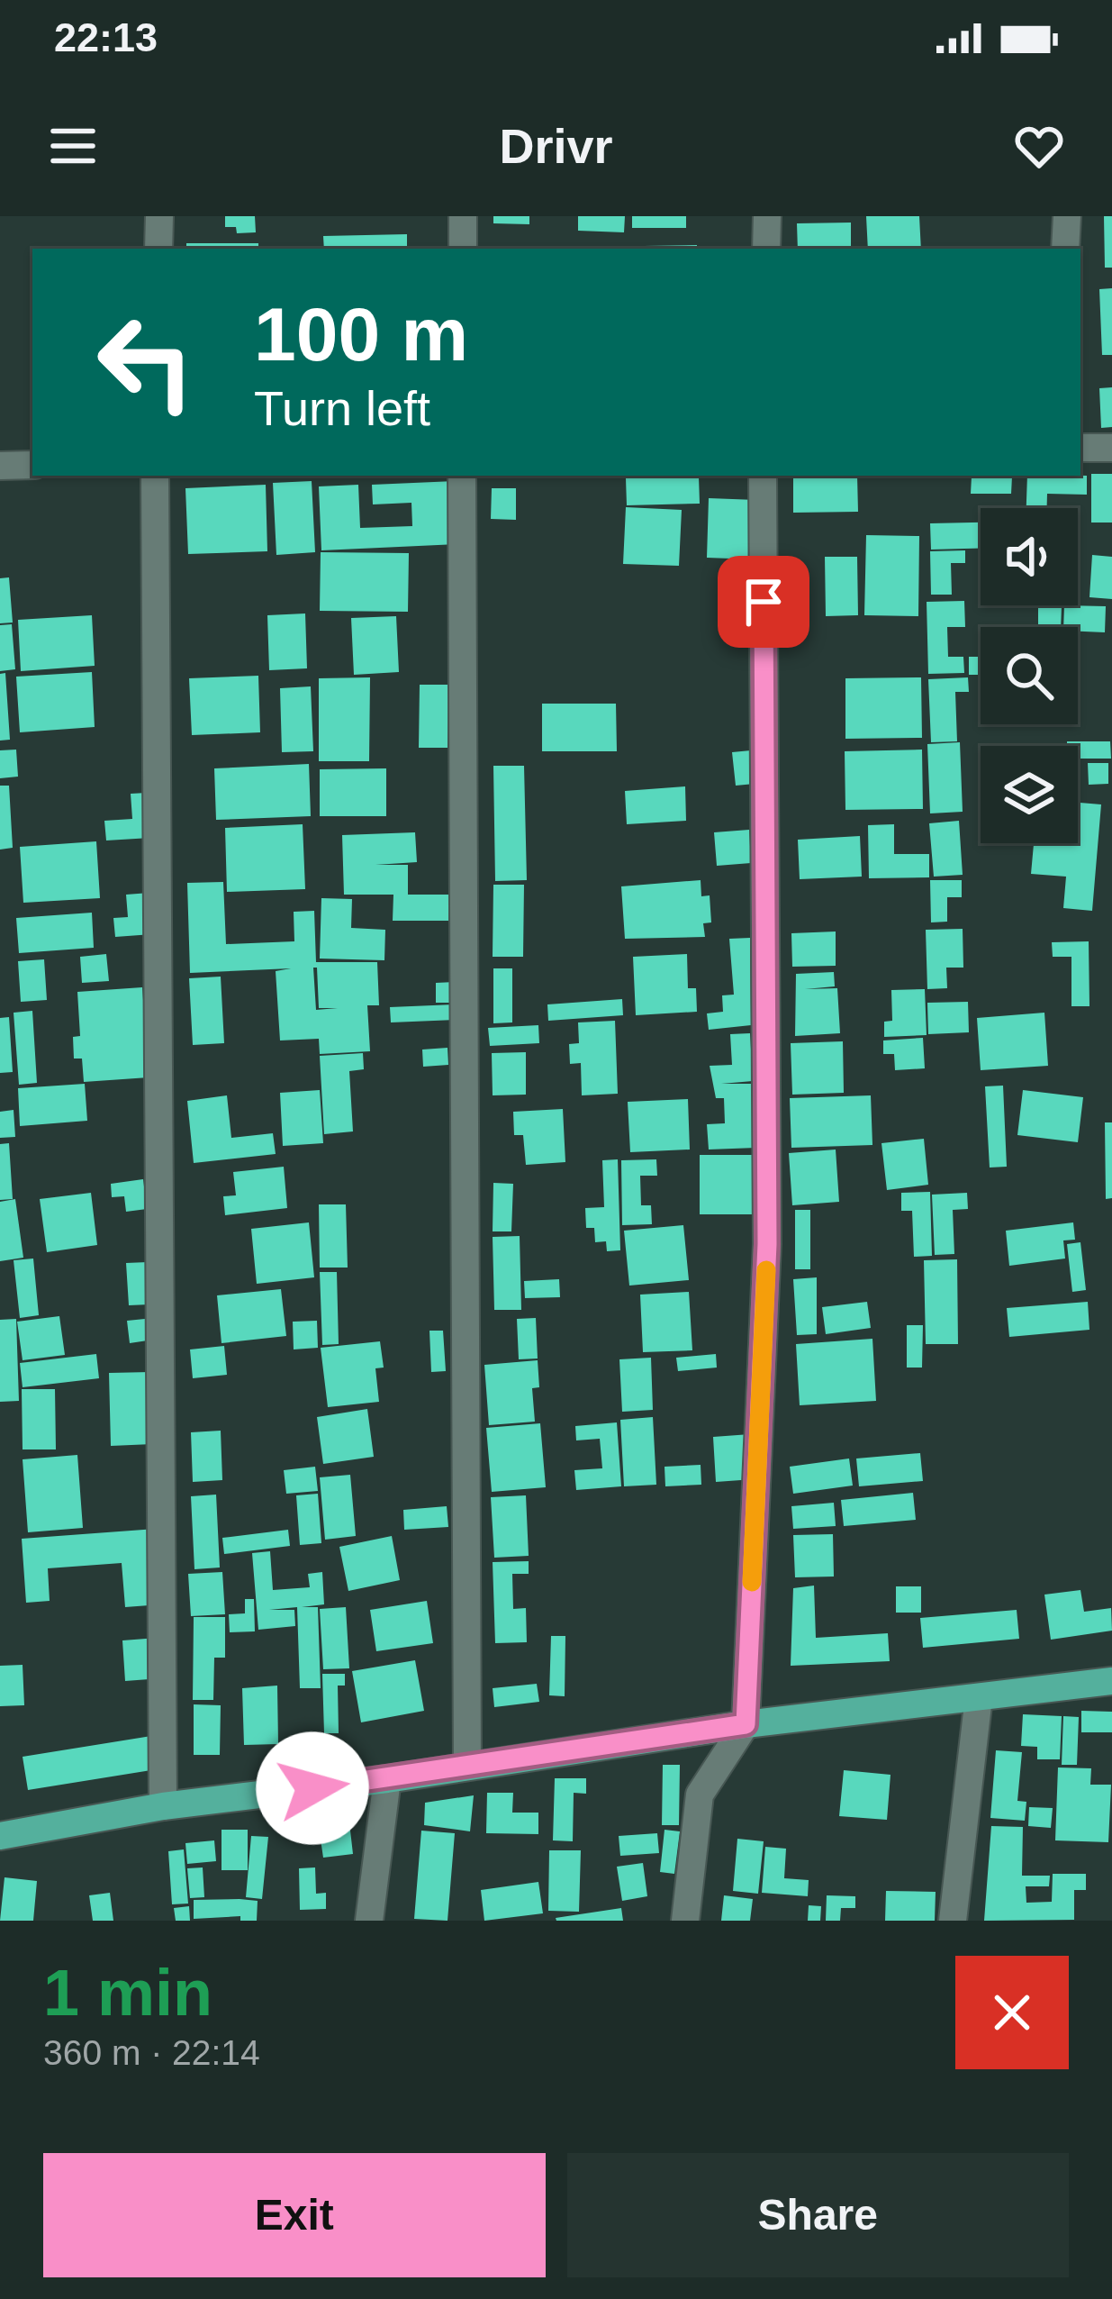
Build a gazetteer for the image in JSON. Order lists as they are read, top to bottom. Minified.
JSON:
{"page":{"status":"22:13","header":"Drivr","turn":["100 m","Turn left"],"heading":["1 min","360 m · 22:14"],"buttons":["Exit","Share"]}}
